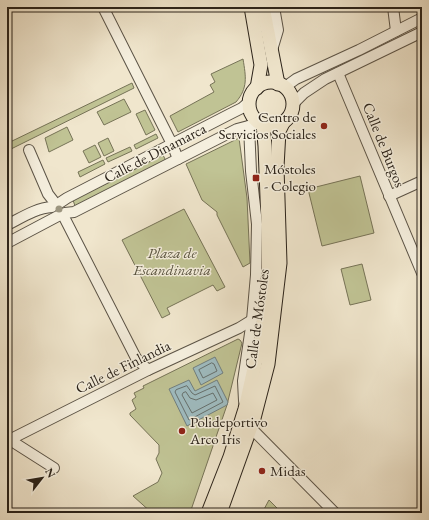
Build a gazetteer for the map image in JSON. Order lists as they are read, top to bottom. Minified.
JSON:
{"streets":{"main road":["Calle de Móstoles"],"street":["Calle de Burgos","Calle de Dinamarca","Calle de Finlandia"]},"crossings":[["Calle de Dinamarca","Calle de Móstoles"],["Calle de Móstoles","Calle de Finlandia"]],"parks":["Plaza de Escandinavia"],"places":{"other":["Centro de Servicios Sociales","Polideportivo Arco Iris","Midas"],"transit":["Móstoles - Colegio"]},"north":"top right"}
